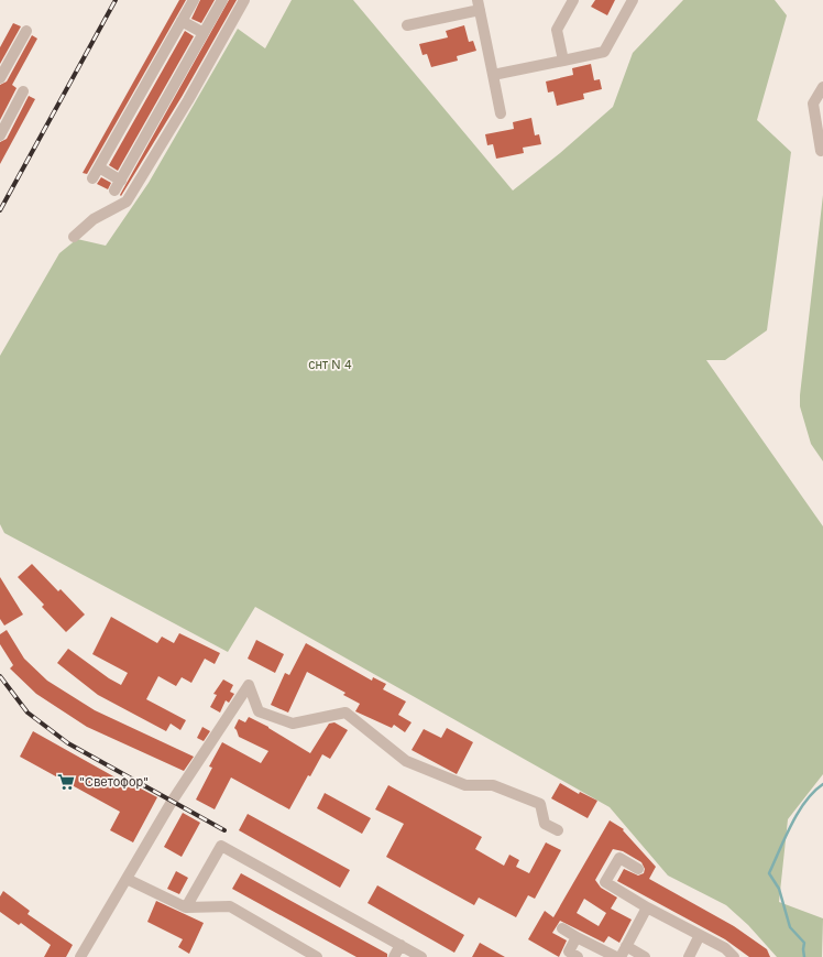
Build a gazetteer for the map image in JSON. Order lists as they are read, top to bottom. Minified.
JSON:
{"parks":["снт N 4"],"places":{"supermarket":["\"Светофор\""]}}
